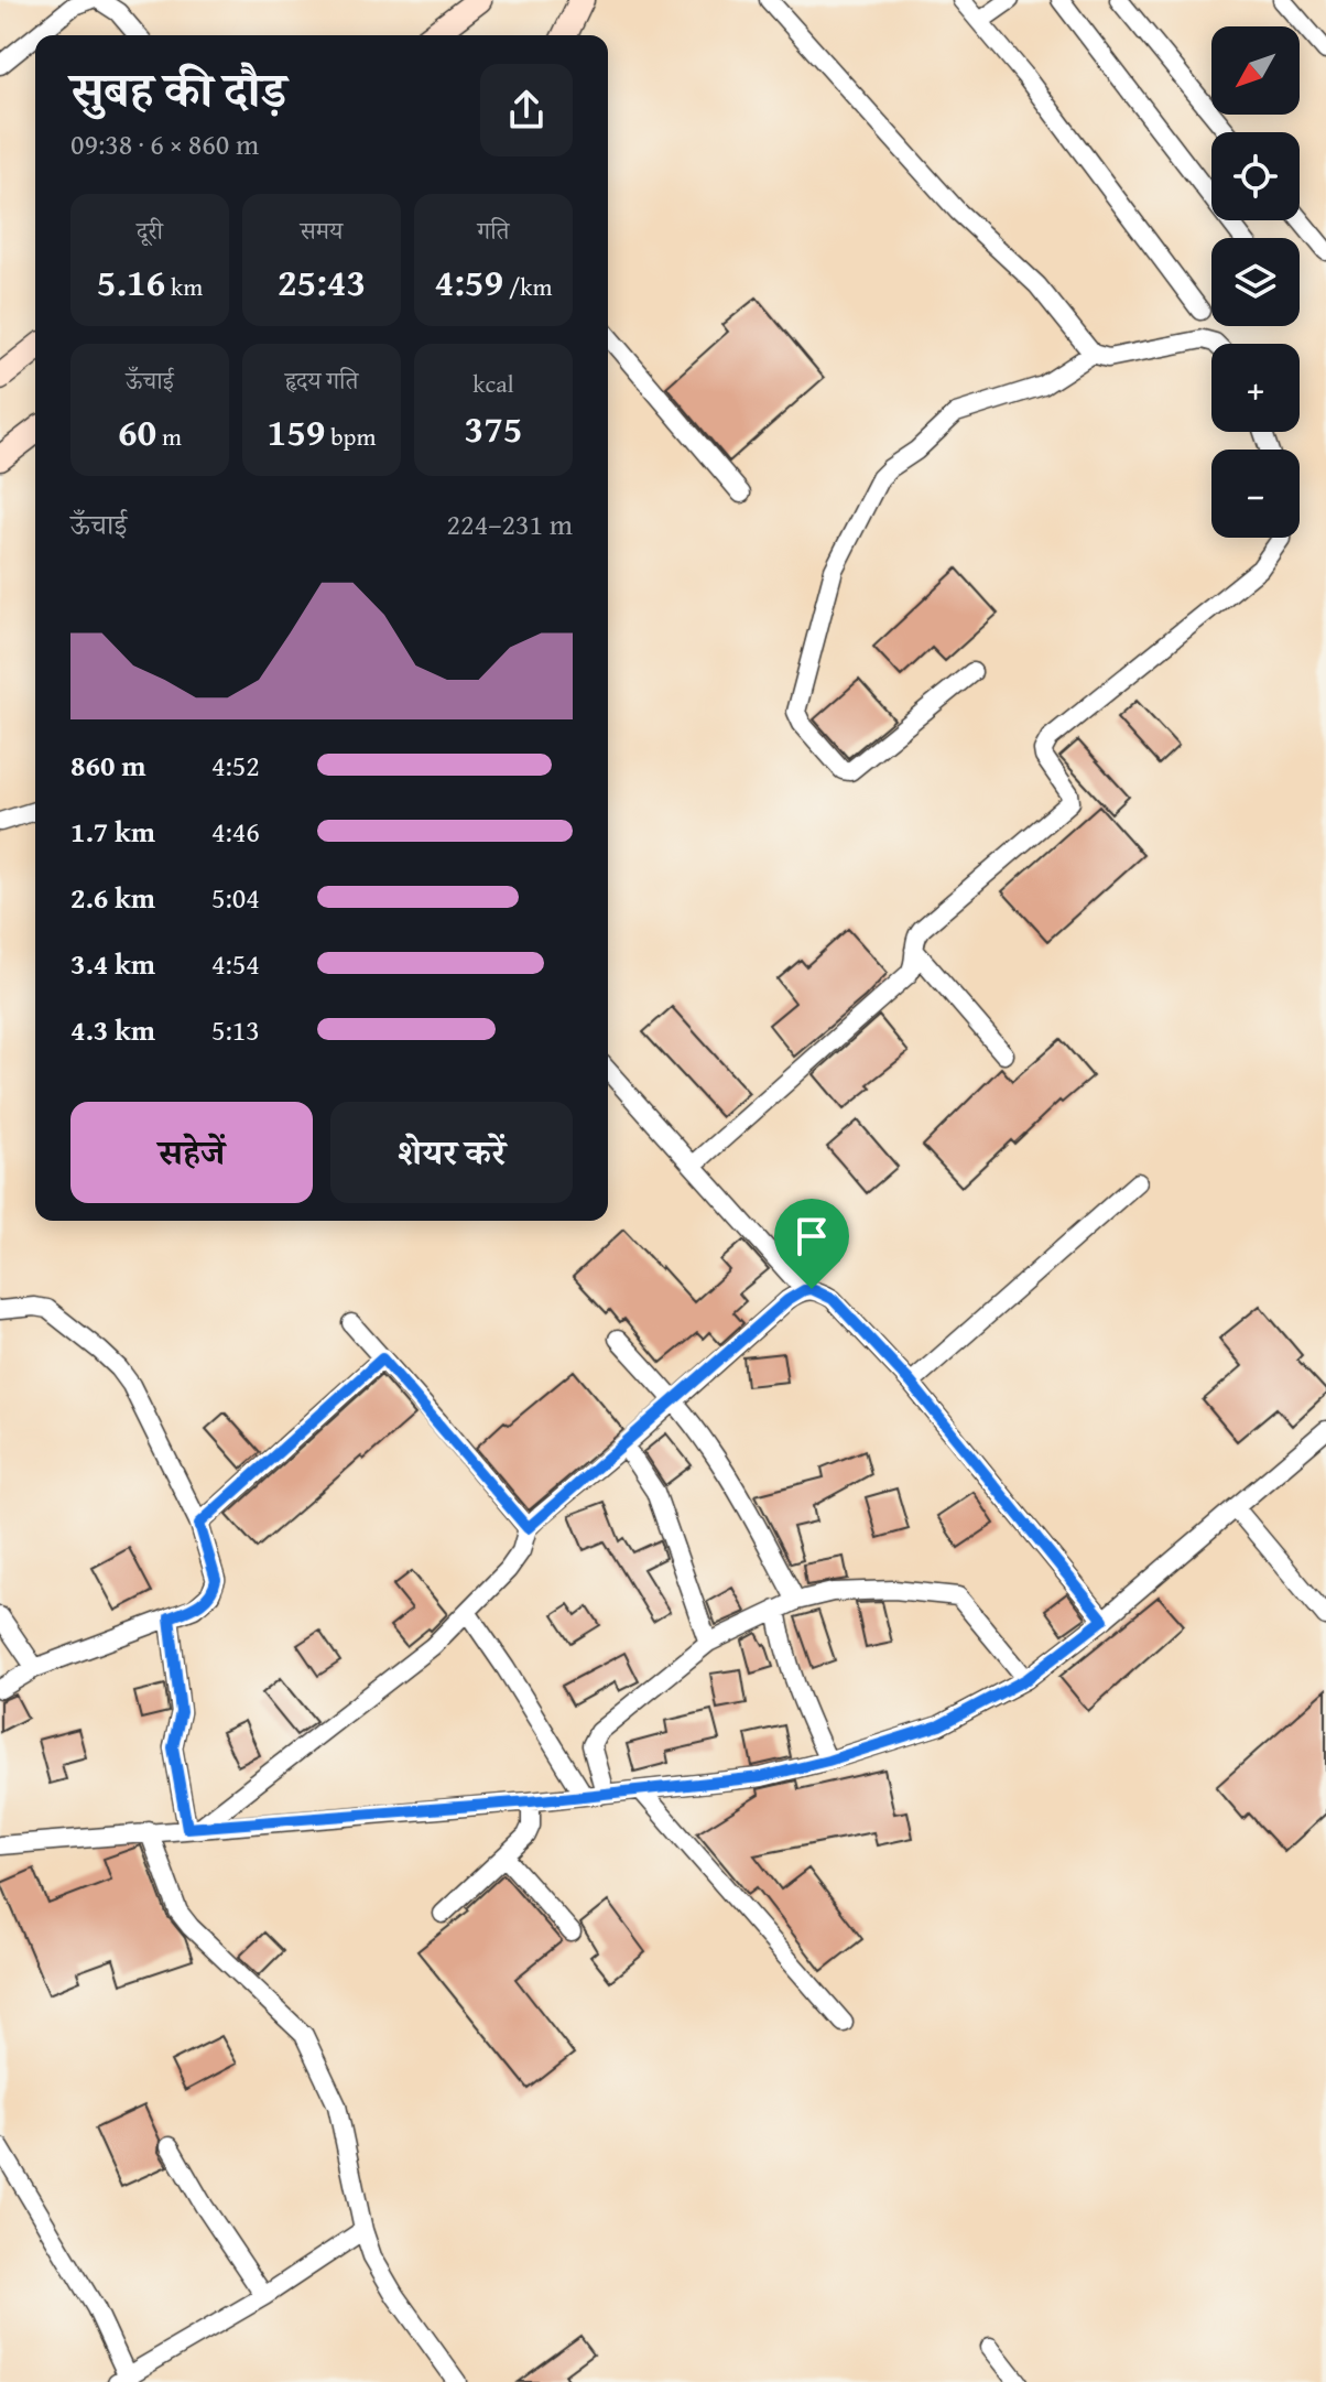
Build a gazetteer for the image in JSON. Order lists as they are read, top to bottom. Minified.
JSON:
{"north":"bottom left","page":{"map_buttons":["+","−"],"heading":["सुबह की दौड़","09:38 · 6 × 860 m"],"stats":[["दूरी","5.16 km"],["समय","25:43"],["गति","4:59 /km"],["ऊँचाई","60 m"],["हृदय गति","159 bpm"],["kcal","375"]],"chart":["ऊँचाई","224–231 m"],"list":[{"name":"860 m","note":"4:52"},{"name":"1.7 km","note":"4:46"},{"name":"2.6 km","note":"5:04"},{"name":"3.4 km","note":"4:54"},{"name":"4.3 km","note":"5:13"}],"buttons":["सहेजें","शेयर करें"]}}
